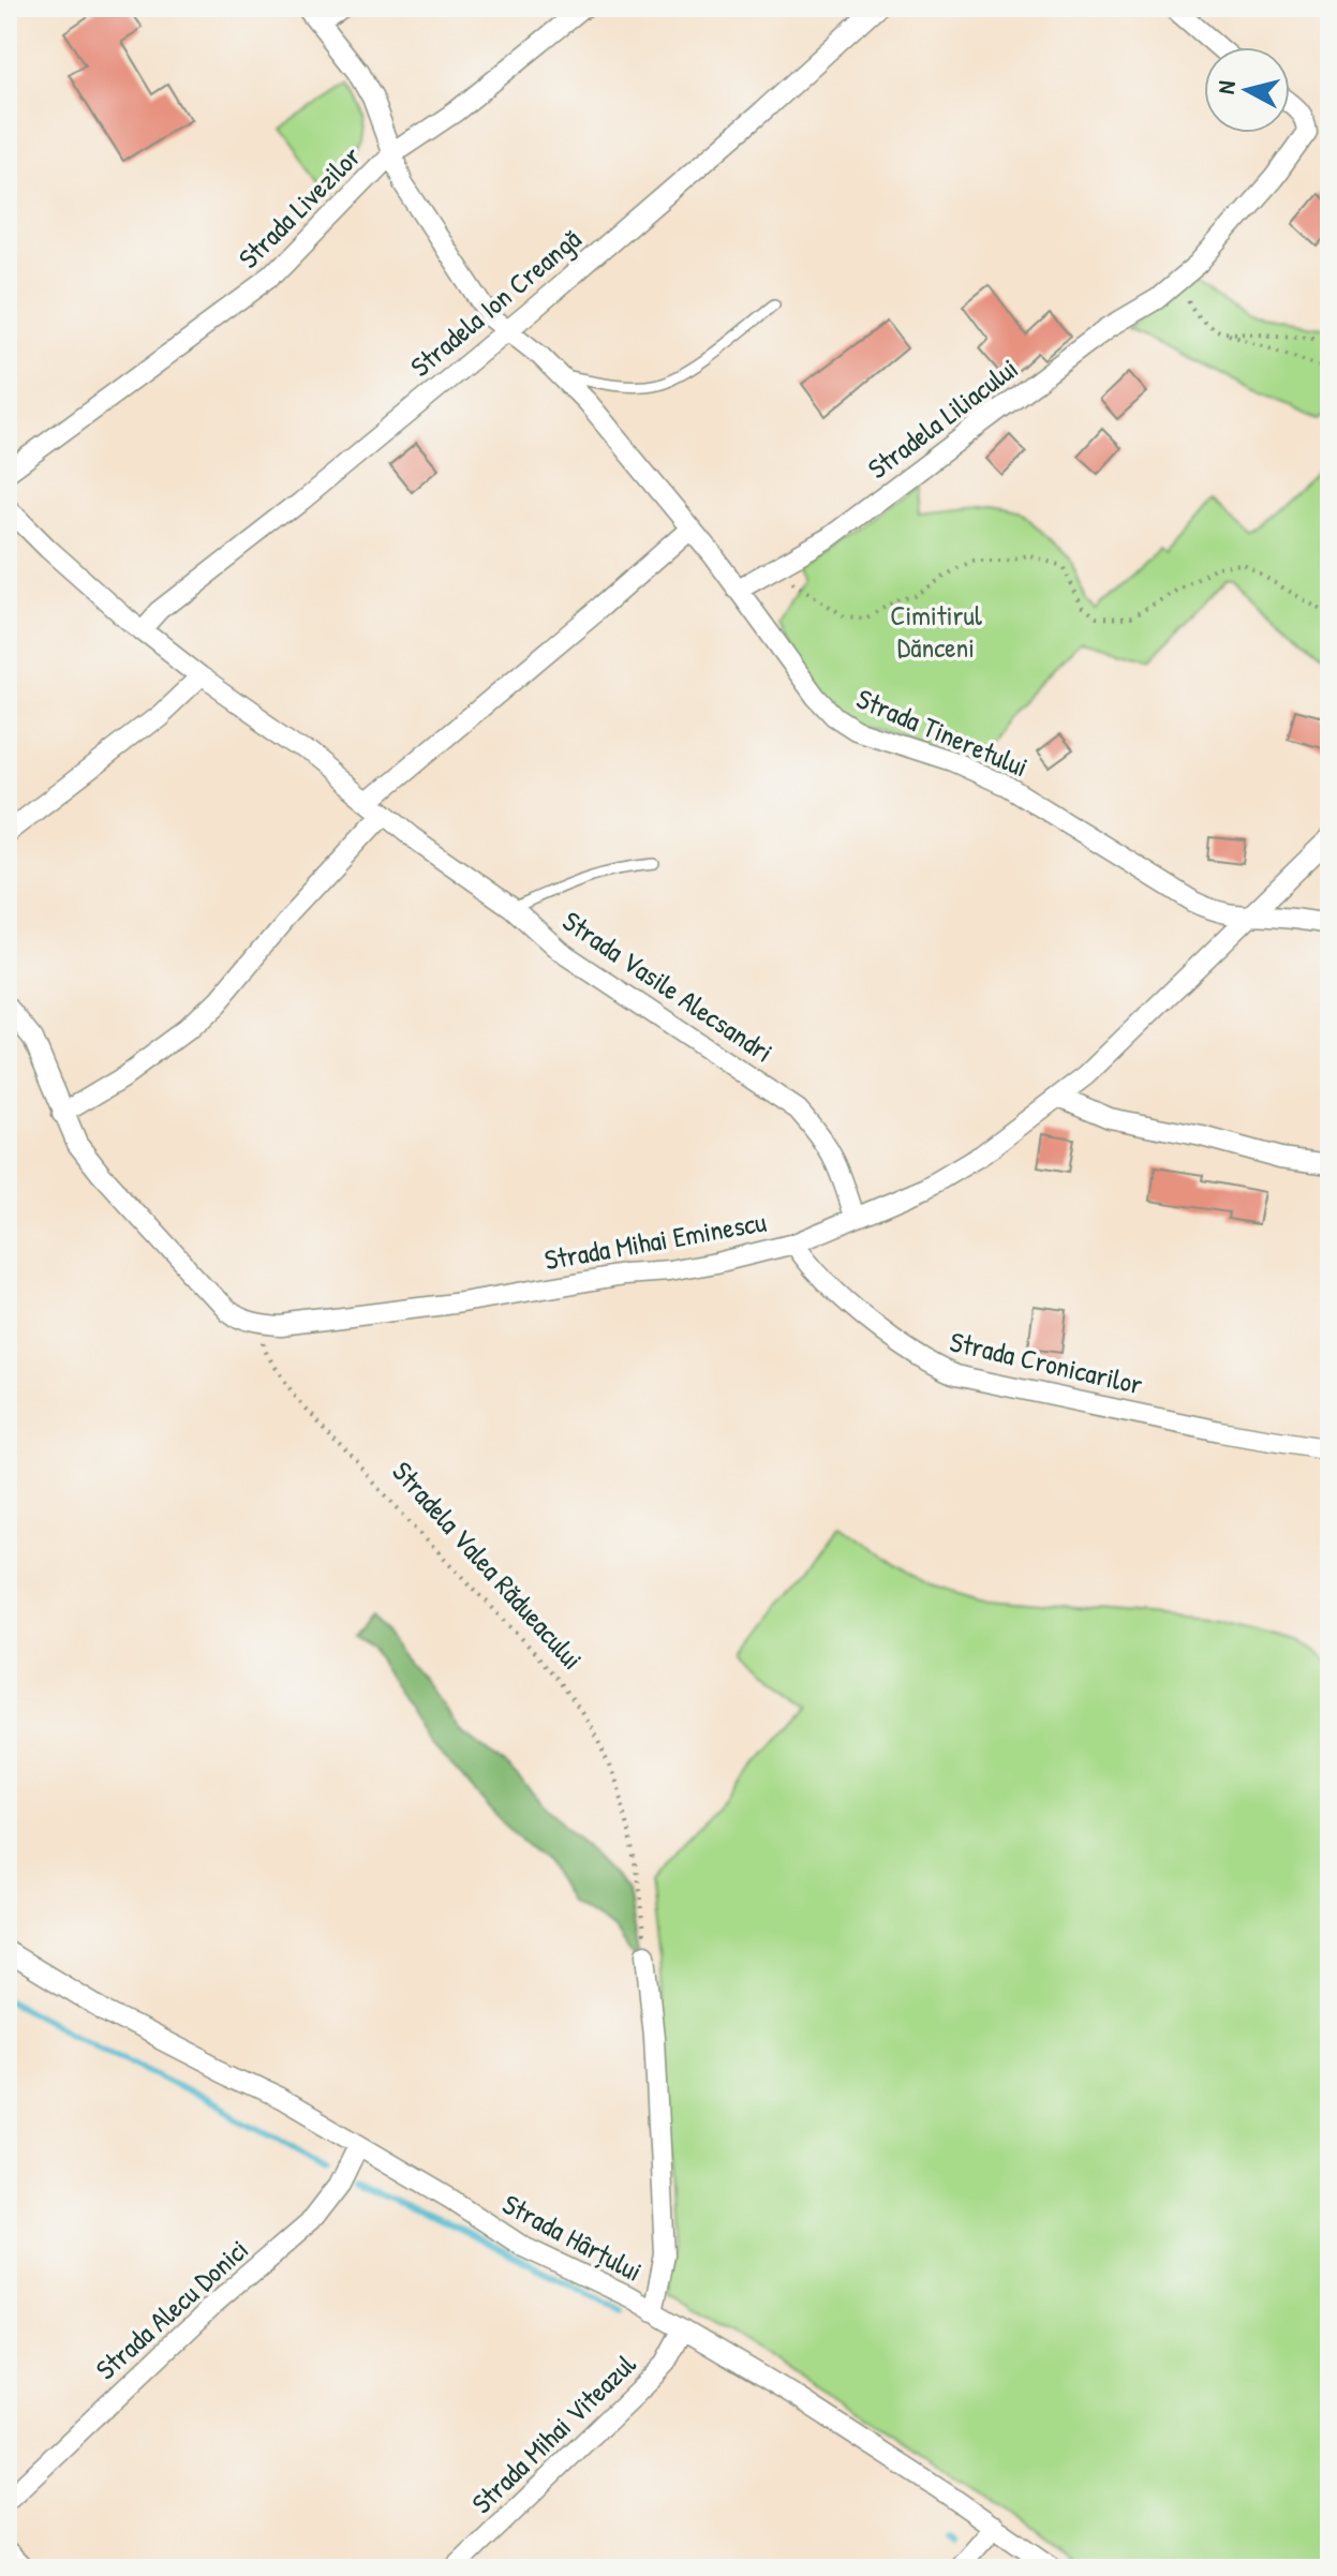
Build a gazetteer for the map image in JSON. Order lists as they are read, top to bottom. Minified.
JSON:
{"streets":{"street":["Strada Livezilor","Stradela Ion Creangă","Stradela Liliacului","Strada Tineretului","Strada Vasile Alecsandri","Strada Mihai Eminescu","Strada Cronicarilor","Strada Hârțului","Strada Alecu Donici","Strada Mihai Viteazul"],"path":["Stradela Valea Rădueacului"]},"crossings":[["Strada Livezilor","Strada Tineretului"],["Stradela Ion Creangă","Strada Tineretului"],["Stradela Ion Creangă","Strada Vasile Alecsandri"],["Stradela Liliacului","Strada Tineretului"],["Strada Tineretului","Strada Mihai Eminescu"],["Strada Vasile Alecsandri","Strada Mihai Eminescu"],["Strada Mihai Eminescu","Strada Cronicarilor"],["Strada Mihai Eminescu","Stradela Valea Rădueacului"],["Strada Hârțului","Strada Alecu Donici"],["Strada Hârțului","Strada Mihai Viteazul"]],"parks":["Cimitirul Dănceni"],"north":"left"}
